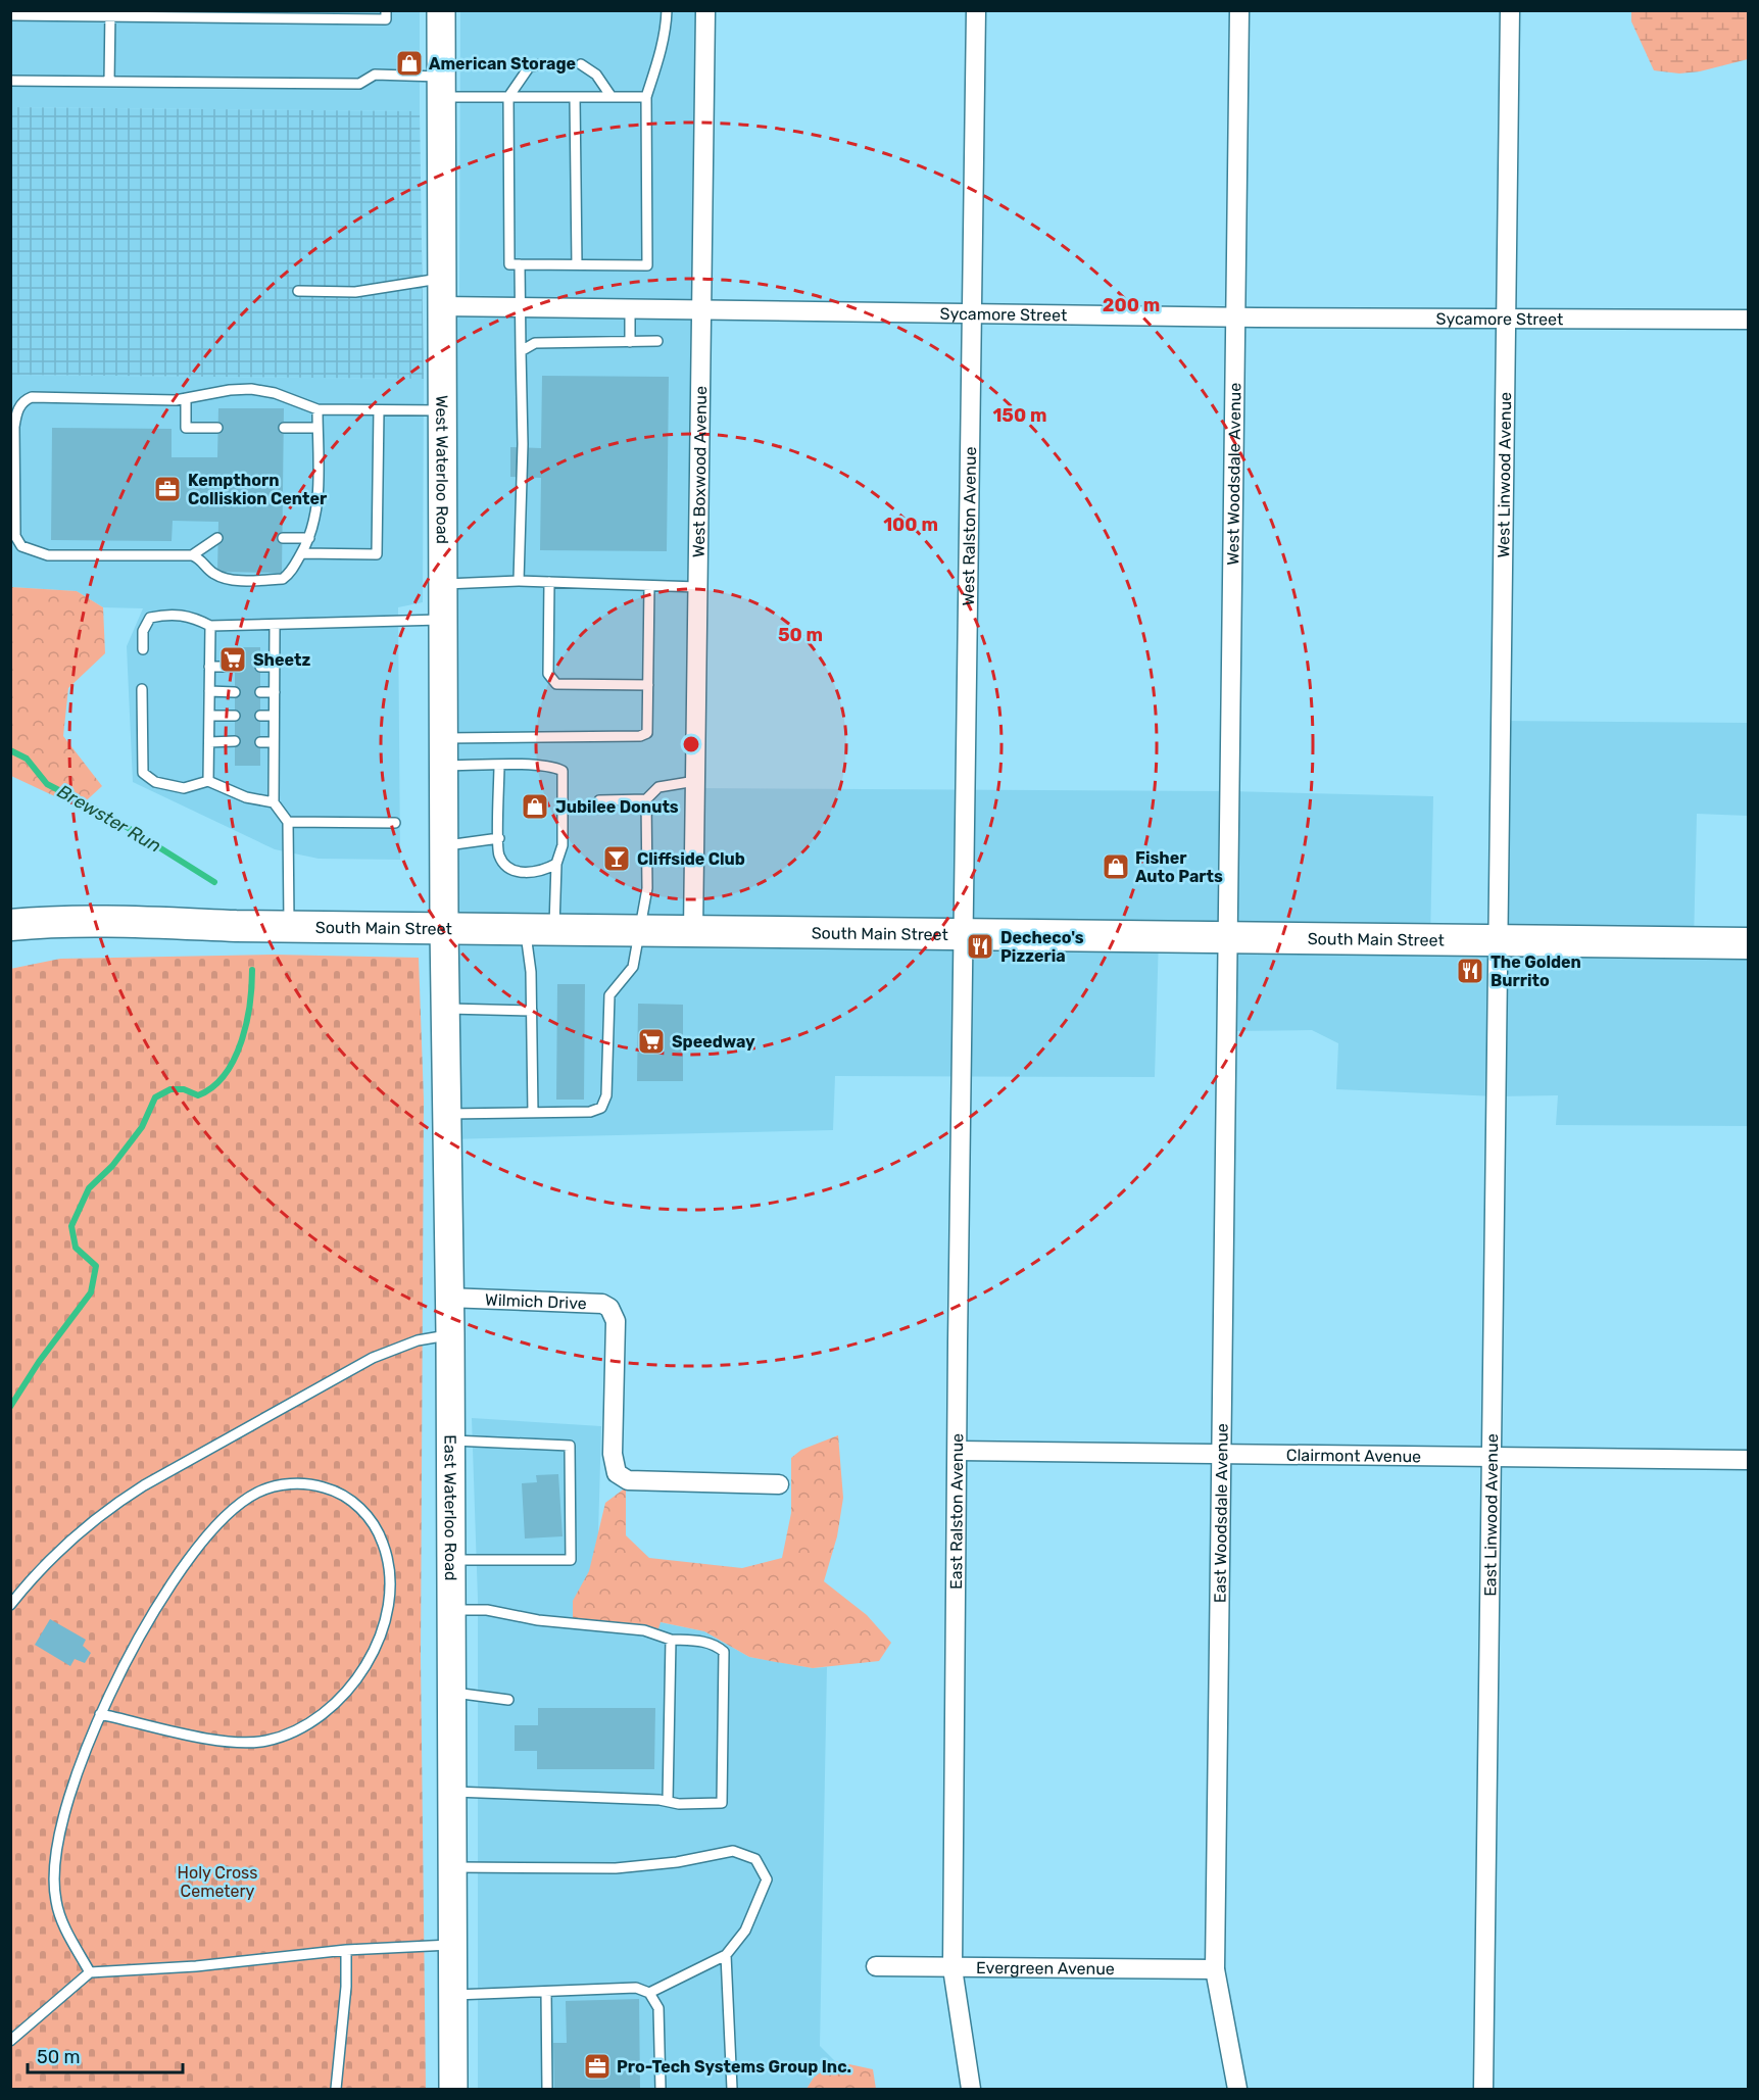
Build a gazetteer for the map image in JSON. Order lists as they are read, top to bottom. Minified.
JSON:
{"streets":{"main road":["West Waterloo Road","South Main Street","East Waterloo Road"],"street":["Sycamore Street","West Boxwood Avenue","West Woodsdale Avenue","West Linwood Avenue","West Ralston Avenue","Wilmich Drive","Clairmont Avenue","East Ralston Avenue","East Woodsdale Avenue","East Linwood Avenue","Evergreen Avenue"]},"crossings":[["Sycamore Street","West Waterloo Road"],["Sycamore Street","West Boxwood Avenue"],["Sycamore Street","West Woodsdale Avenue"],["Sycamore Street","West Linwood Avenue"],["Sycamore Street","West Ralston Avenue"],["West Waterloo Road","South Main Street"],["West Waterloo Road","East Waterloo Road"],["West Boxwood Avenue","South Main Street"],["West Woodsdale Avenue","South Main Street"],["West Woodsdale Avenue","East Woodsdale Avenue"],["West Linwood Avenue","South Main Street"],["West Linwood Avenue","East Linwood Avenue"],["West Ralston Avenue","South Main Street"],["West Ralston Avenue","East Ralston Avenue"],["South Main Street","East Waterloo Road"],["South Main Street","East Ralston Avenue"],["South Main Street","East Woodsdale Avenue"],["South Main Street","East Linwood Avenue"],["Wilmich Drive","East Waterloo Road"],["Clairmont Avenue","East Ralston Avenue"],["Clairmont Avenue","East Woodsdale Avenue"],["Clairmont Avenue","East Linwood Avenue"],["East Ralston Avenue","Evergreen Avenue"],["East Woodsdale Avenue","Evergreen Avenue"]],"water":["Brewster Run"],"parks":["Holy Cross Cemetery"],"places":{"shop":["American Storage","Jubilee Donuts","Fisher Auto Parts"],"office":["Kempthorn Colliskion Center","Pro-Tech Systems Group Inc."],"supermarket":["Sheetz","Speedway"],"bar":["Cliffside Club"],"restaurant":["Decheco's Pizzeria","The Golden Burrito"]},"scale_bar":"50 m","rings":["200 m","150 m","100 m","50 m"]}
